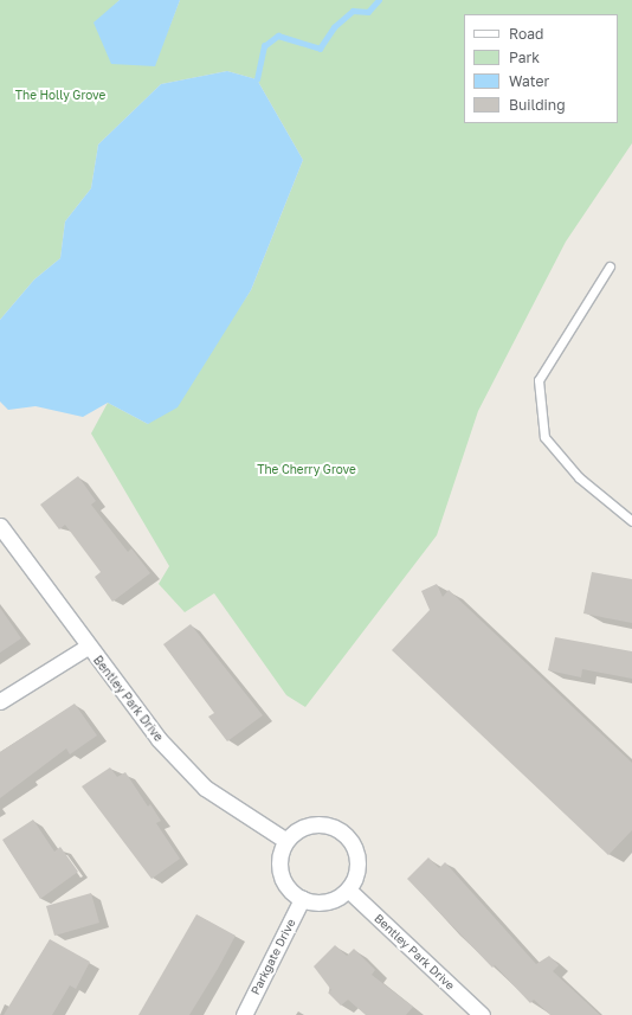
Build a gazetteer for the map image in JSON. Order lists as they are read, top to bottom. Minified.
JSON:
{"streets":{"street":["Bentley Park Drive","Parkgate Drive"]},"crossings":[["Bentley Park Drive","Parkgate Drive"]],"parks":["The Holly Grove","The Cherry Grove"],"legend":["Road","Park","Water","Building"]}
